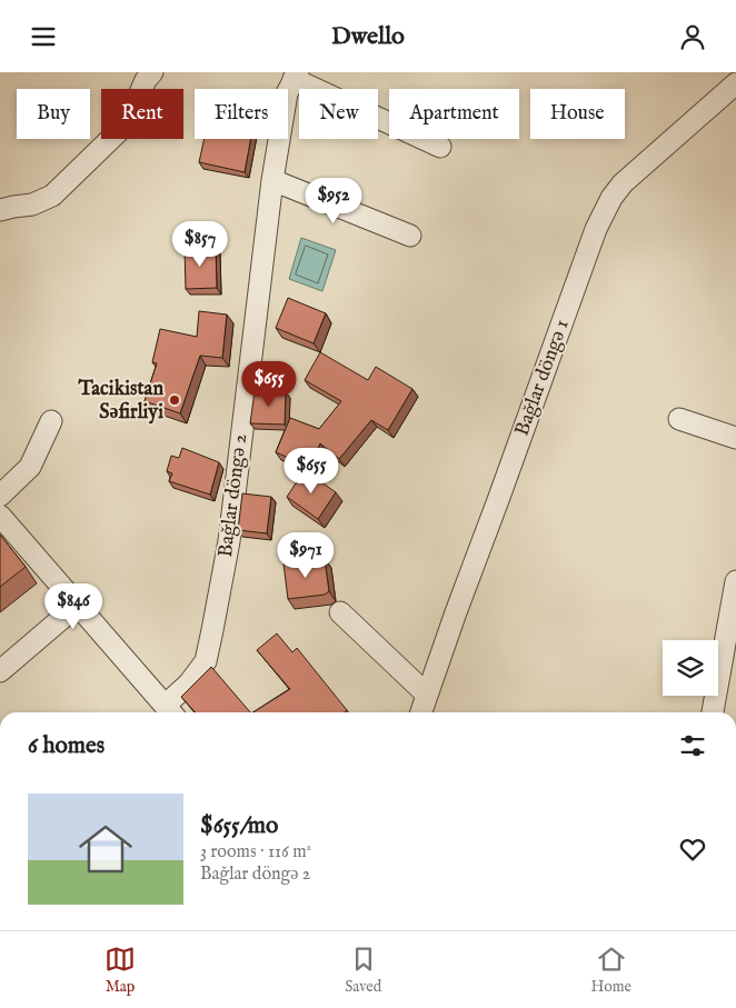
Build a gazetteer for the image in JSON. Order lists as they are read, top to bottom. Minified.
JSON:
{"streets":{"street":["Bağlar döngə 1","Bağlar döngə 2"]},"places":["Tacikistan Səfirliyi"],"page":{"header":"Dwello","chip":["Buy","Rent","Filters","New","Apartment","House"],"price":["$952","$857","$655","$655","$971","$846"],"heading":"6 homes","list":[{"name":"$655/mo","note":"3 rooms · 116 m² · Bağlar döngə 2"}],"tabs":["Map","Saved","Home"]}}
